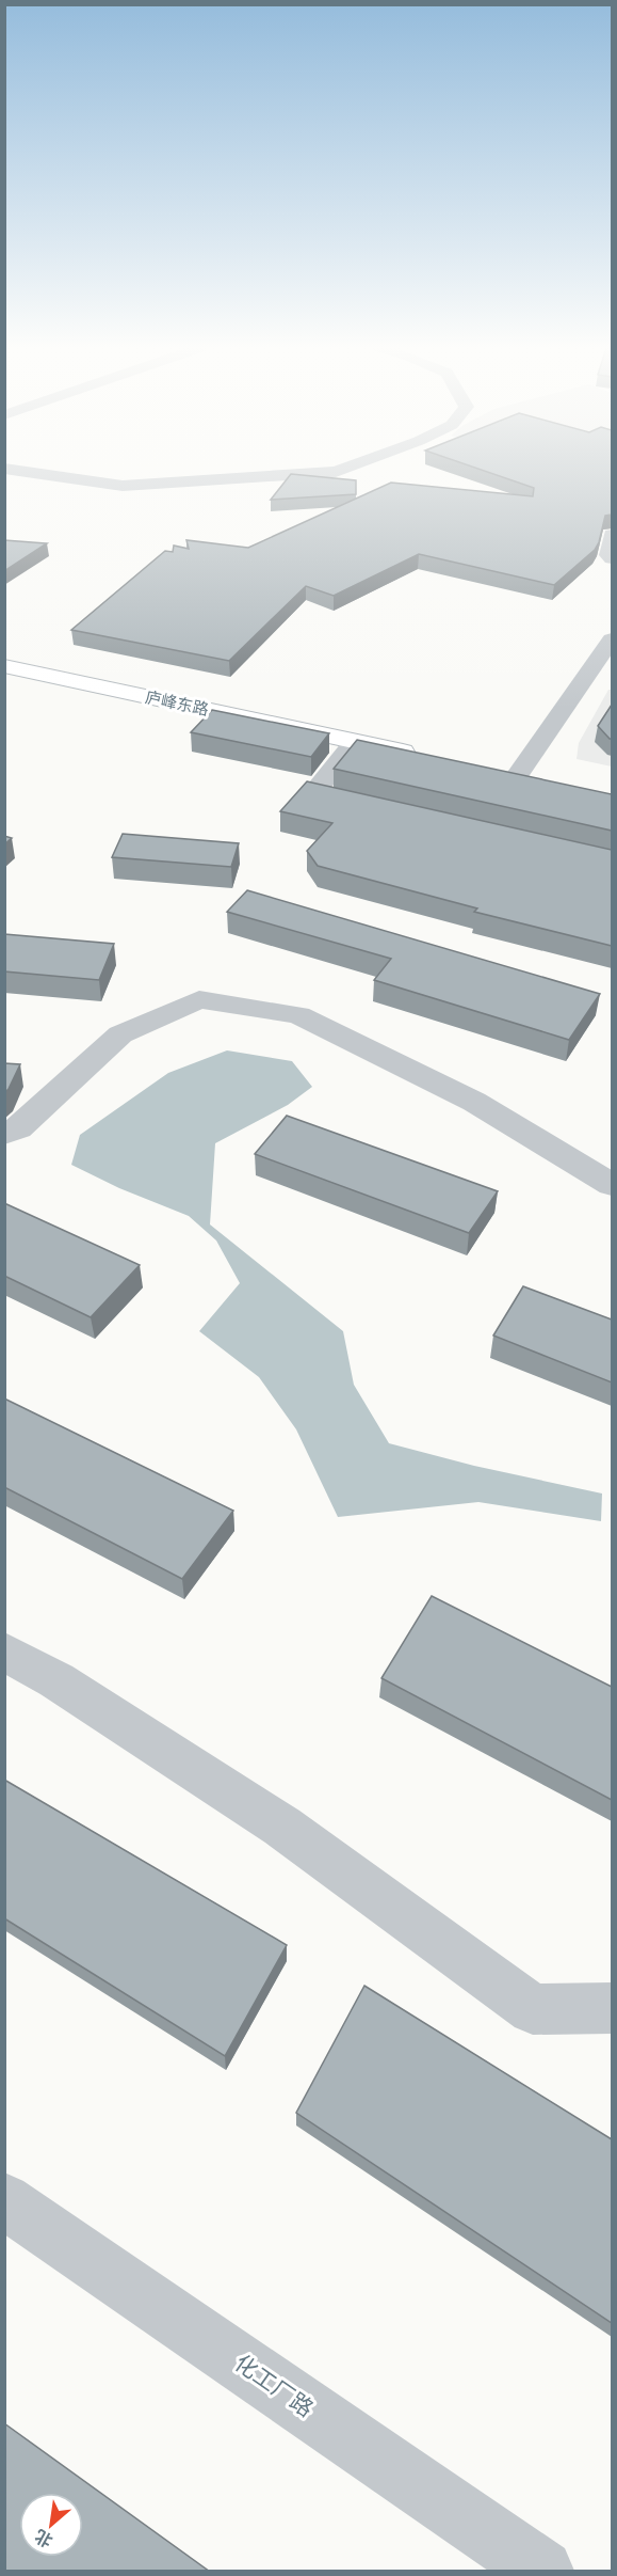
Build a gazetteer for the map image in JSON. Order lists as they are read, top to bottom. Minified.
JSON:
{"streets":{"main road":["庐峰东路"],"street":["化工厂路"]},"north":"bottom left"}
